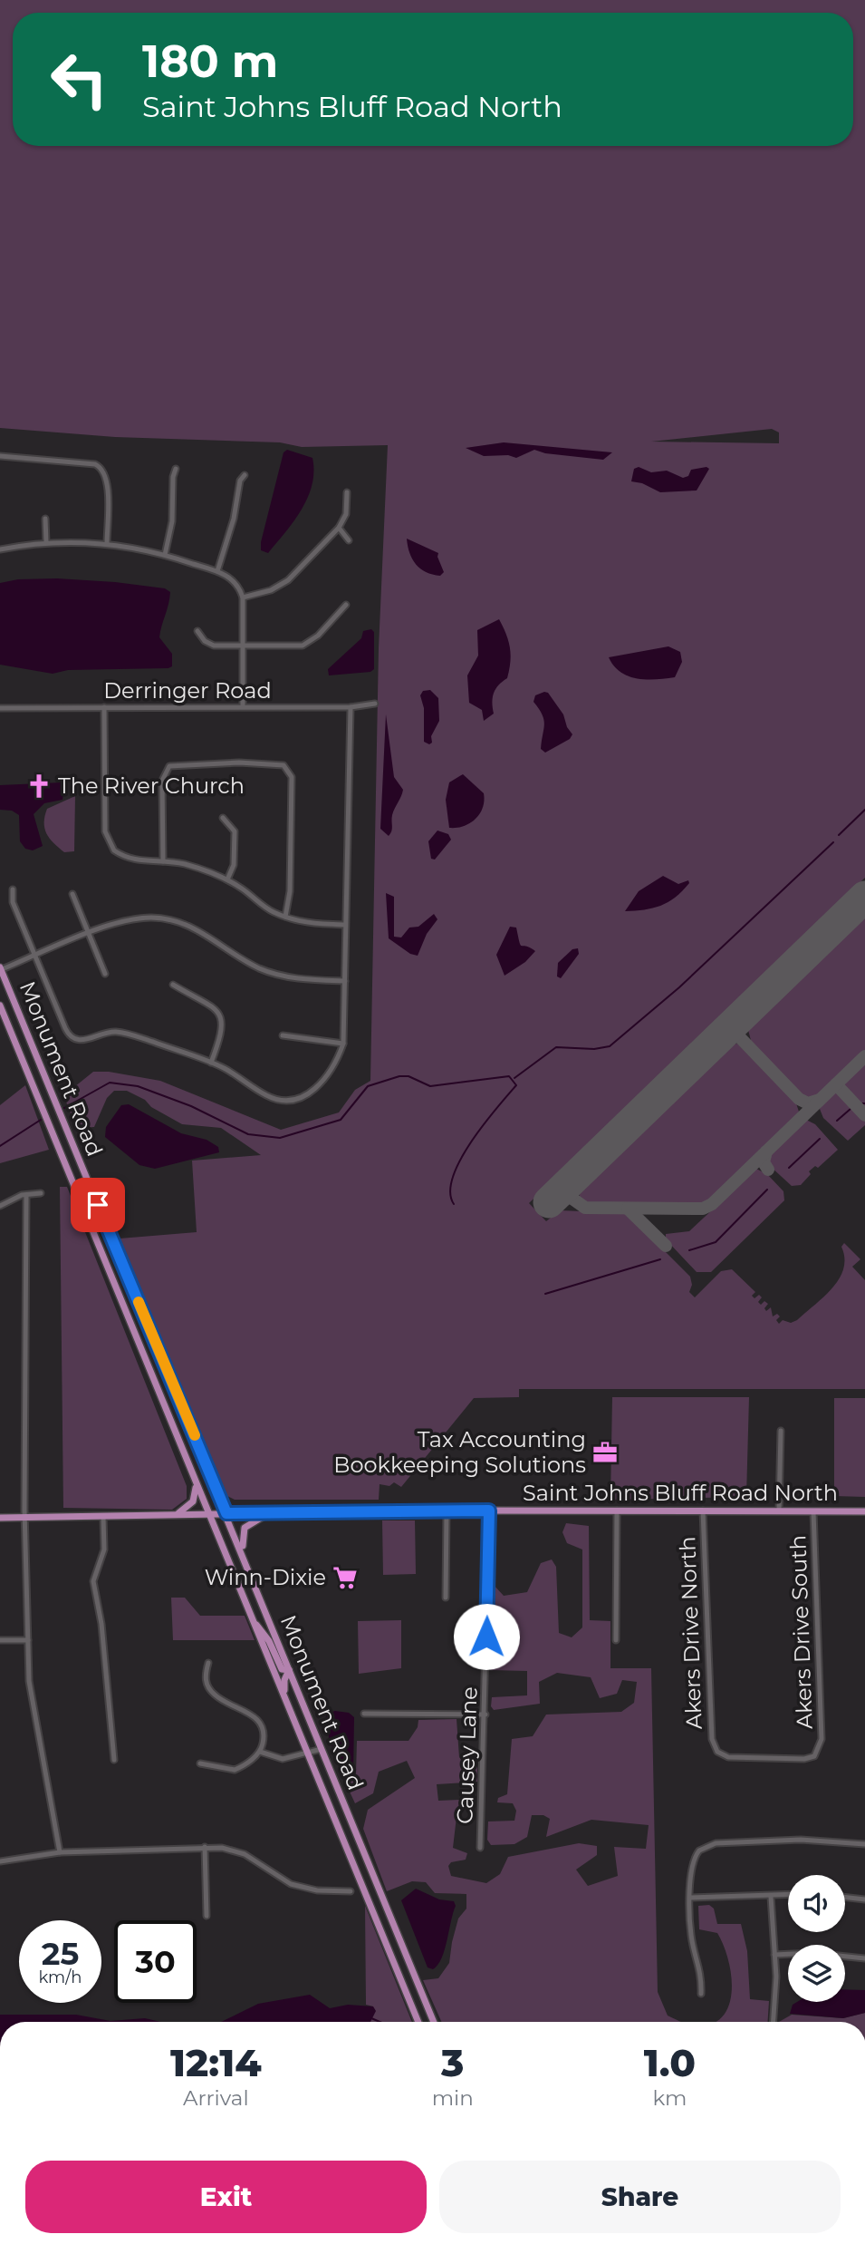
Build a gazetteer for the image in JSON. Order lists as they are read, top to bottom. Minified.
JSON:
{"streets":{"main road":["Monument Road","Saint Johns Bluff Road North"],"street":["Derringer Road","Akers Drive South","Akers Drive North","Causey Lane"]},"crossings":[["Monument Road","Saint Johns Bluff Road North"],["Saint Johns Bluff Road North","Akers Drive South"],["Saint Johns Bluff Road North","Akers Drive North"],["Saint Johns Bluff Road North","Causey Lane"],["Akers Drive South","Akers Drive North"]],"places":{"church":["The River Church"],"office":["Tax Accounting Bookkeeping Solutions"],"supermarket":["Winn-Dixie"]},"page":{"turn":["180 m","Saint Johns Bluff Road North"],"speed":"25 km/h","limit":"30","eta":["12:14","Arrival","3","min","1.0","km"],"buttons":["Exit","Share"]}}
